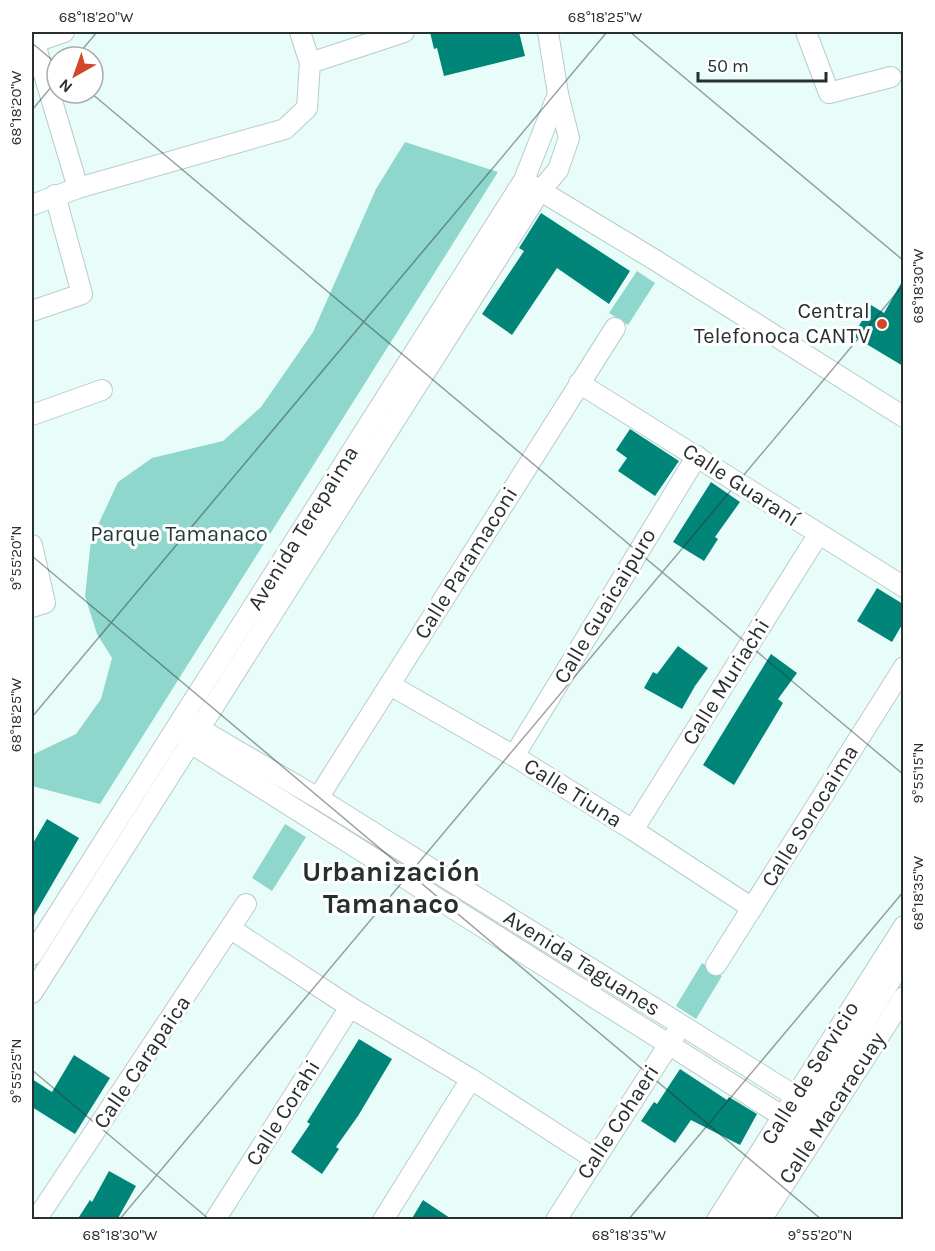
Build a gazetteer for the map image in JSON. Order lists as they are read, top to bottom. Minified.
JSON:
{"streets":{"street":["Calle Guaraní","Avenida Terepaima","Calle Paramaconi","Calle Guaicaipuro","Calle Muriachi","Calle Tiuna","Calle Sorocaima","Avenida Taguanes","Calle Carapaica","Calle de Servicio","Calle Macaracuay","Calle Corahi","Calle Cohaeri"]},"crossings":[["Calle Guaraní","Calle Paramaconi"],["Calle Guaraní","Calle Guaicaipuro"],["Calle Guaraní","Calle Muriachi"],["Avenida Terepaima","Avenida Taguanes"],["Calle Paramaconi","Calle Tiuna"],["Calle Paramaconi","Avenida Taguanes"],["Calle Guaicaipuro","Calle Tiuna"],["Calle Muriachi","Calle Tiuna"],["Calle Tiuna","Calle Sorocaima"],["Avenida Taguanes","Calle de Servicio"],["Avenida Taguanes","Calle Macaracuay"],["Avenida Taguanes","Calle Cohaeri"],["Calle de Servicio","Calle Macaracuay"]],"districts":["Urbanización Tamanaco"],"parks":["Parque Tamanaco"],"places":["Central Telefonoca CANTV"],"scale_bar":"50 m","north":"bottom left","coordinates":["68°18'20\"W","68°18'25\"W","68°18'30\"W","9°55'20\"N","9°55'15\"N","68°18'35\"W","9°55'25\"N"]}
